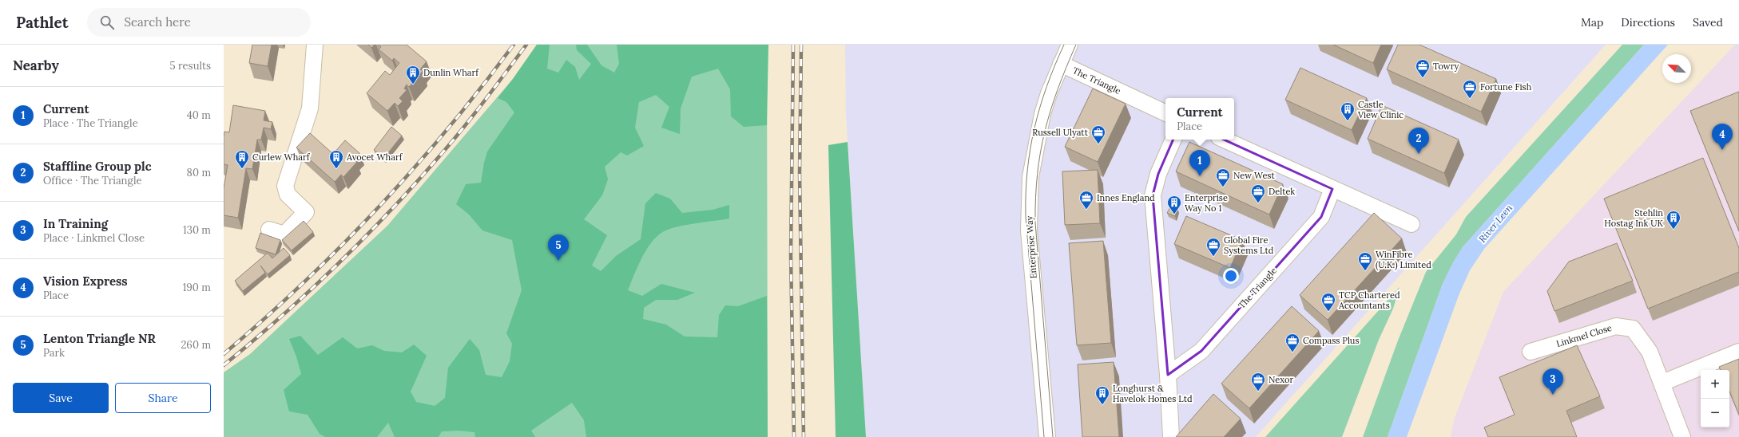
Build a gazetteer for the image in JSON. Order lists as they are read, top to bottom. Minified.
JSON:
{"streets":{"street":["The Triangle","Enterprise Way","Linkmel Close"]},"crossings":[["The Triangle","Enterprise Way"]],"water":["River Leen"],"places":{"office":["Towry","Fortune Fish","Russell Ulyatt","New West","Deltek","Innes England","Global Fire Systems Ltd","WinFibre (U.K.) Limited","TCP Chartered Accountants","Compass Plus","Nexor"],"building":["Dunlin Wharf","Castle View Clinic","Curlew Wharf","Avocet Wharf","Enterprise Way No 1","Stehlin Hostag Ink UK","Longhurst & Havelok Homes Ltd"]},"north":"top left","page":{"header":"Pathlet","search":"Search here","nav":["Map","Directions","Saved"],"heading":["Nearby","5 results"],"list":[{"mark":"1","name":"Current","note":"Place · The Triangle","value":"40 m"},{"mark":"2","name":"Staffline Group plc","note":"Office · The Triangle","value":"80 m"},{"mark":"3","name":"In Training","note":"Place · Linkmel Close","value":"130 m"},{"mark":"4","name":"Vision Express","note":"Place","value":"190 m"},{"mark":"5","name":"Lenton Triangle NR","note":"Park","value":"260 m"}],"popup":["Current","Place"],"pins":["4","2","1","5","3"],"map_buttons":["+","−"],"buttons":["Save","Share"]}}
